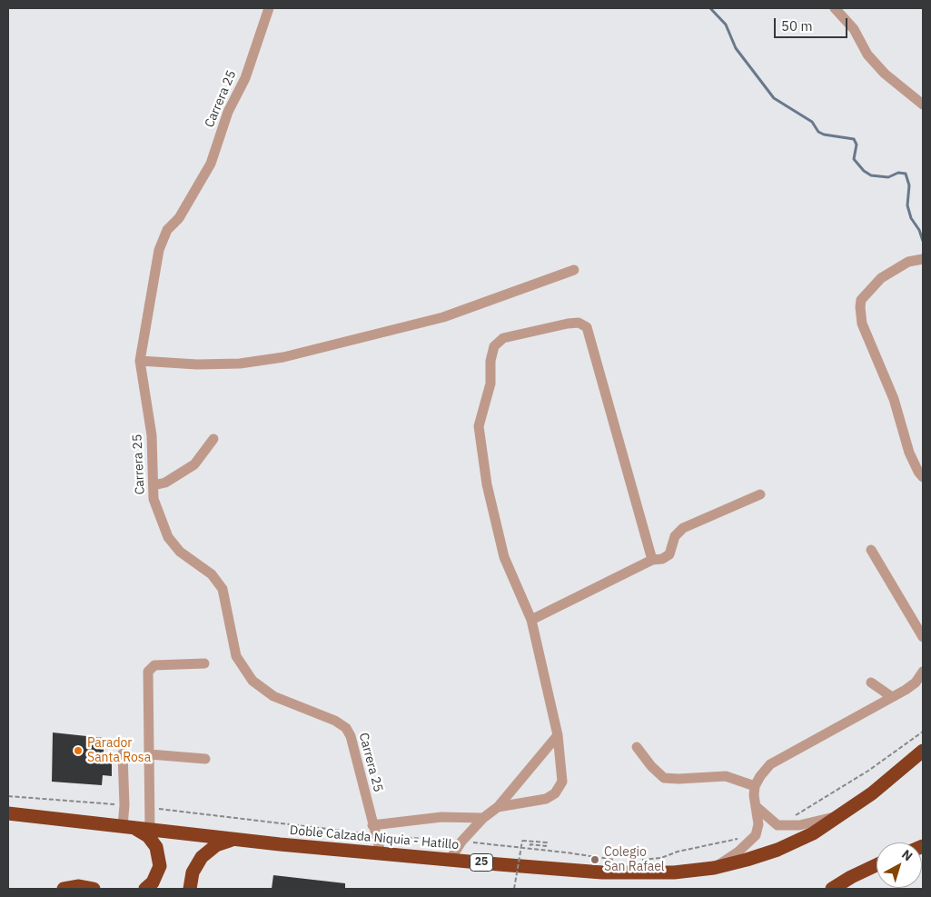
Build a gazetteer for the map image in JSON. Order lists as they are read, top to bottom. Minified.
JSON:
{"streets":{"highway":["Doble Calzada Niquia - Hatillo","25"],"street":["Carrera 25"]},"crossings":[["Carrera 25","Doble Calzada Niquia - Hatillo"]],"places":["Parador Santa Rosa","Colegio San Rafael"],"scale_bar":"50 m","north":"top right"}
